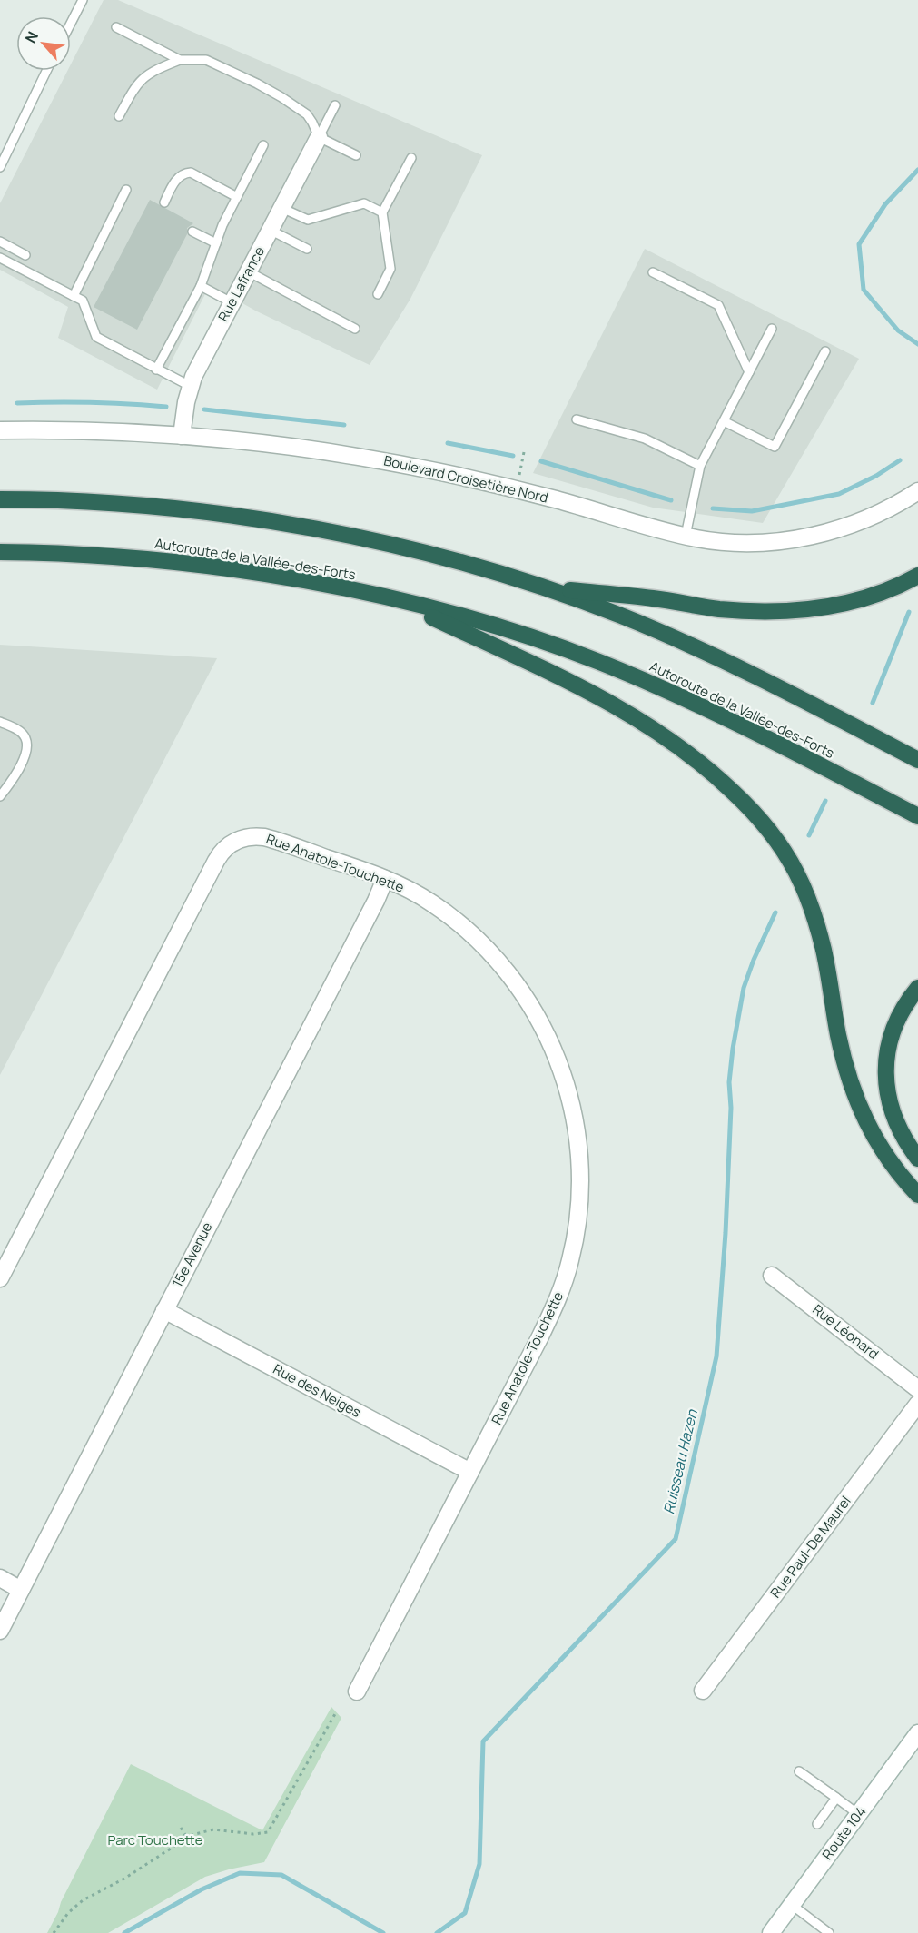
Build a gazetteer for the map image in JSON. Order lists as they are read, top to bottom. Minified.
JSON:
{"streets":{"highway":["Autoroute de la Vallée-des-Forts"],"street":["Rue Lafrance","Boulevard Croisetière Nord","Rue Anatole-Touchette","15e Avenue","Rue Léonard","Rue des Neiges","Rue Paul-De Maurel","Route 104"]},"crossings":[["Rue Lafrance","Boulevard Croisetière Nord"],["Rue Anatole-Touchette","15e Avenue"],["Rue Anatole-Touchette","Rue des Neiges"],["15e Avenue","Rue des Neiges"]],"water":["Ruisseau Hazen"],"parks":["Parc Touchette"],"north":"top left"}
